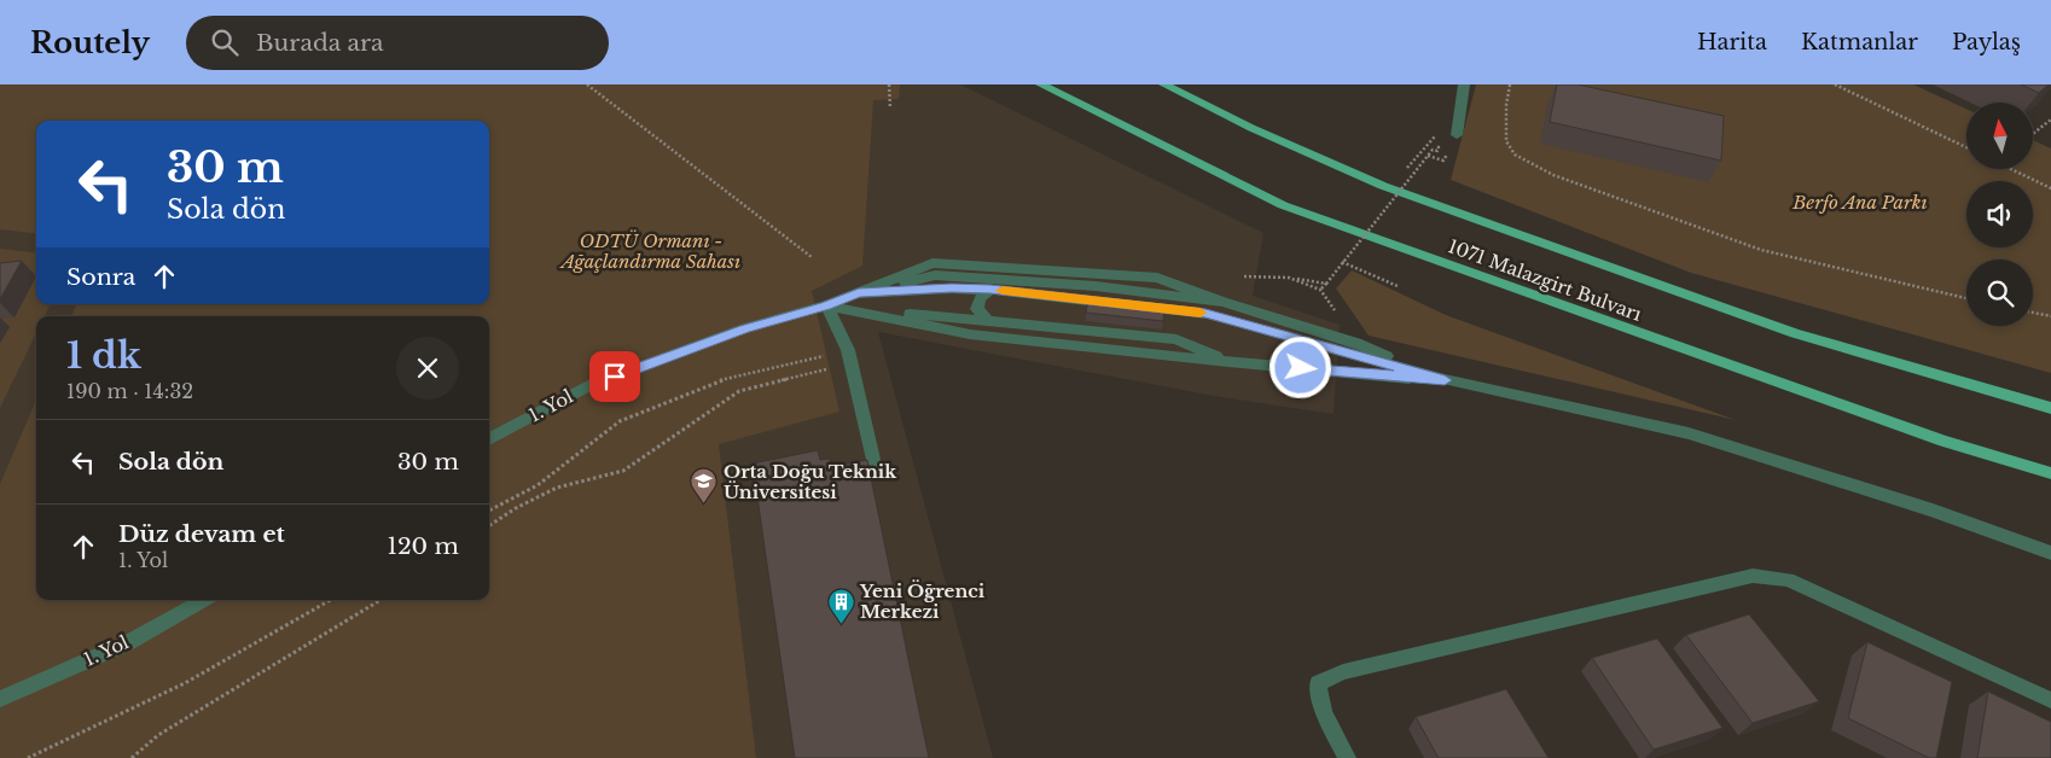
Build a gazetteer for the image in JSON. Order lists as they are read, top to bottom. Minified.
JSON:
{"streets":{"main road":["1071 Malazgirt Bulvarı"],"street":["1. Yol"]},"parks":["Berfo Ana Parkı","ODTÜ Ormanı - Ağaçlandırma Sahası"],"places":{"school or university":["Orta Doğu Teknik Üniversitesi"],"building":["Yeni Öğrenci Merkezi"]},"north":"top","page":{"header":"Routely","search":"Burada ara","nav":["Harita","Katmanlar","Paylaş"],"turn":["30 m","Sola dön"],"then":"Sonra","heading":["1 dk","190 m · 14:32"],"list":[{"name":"Sola dön","value":"30 m"},{"name":"Düz devam et","note":"1. Yol","value":"120 m"}]}}
